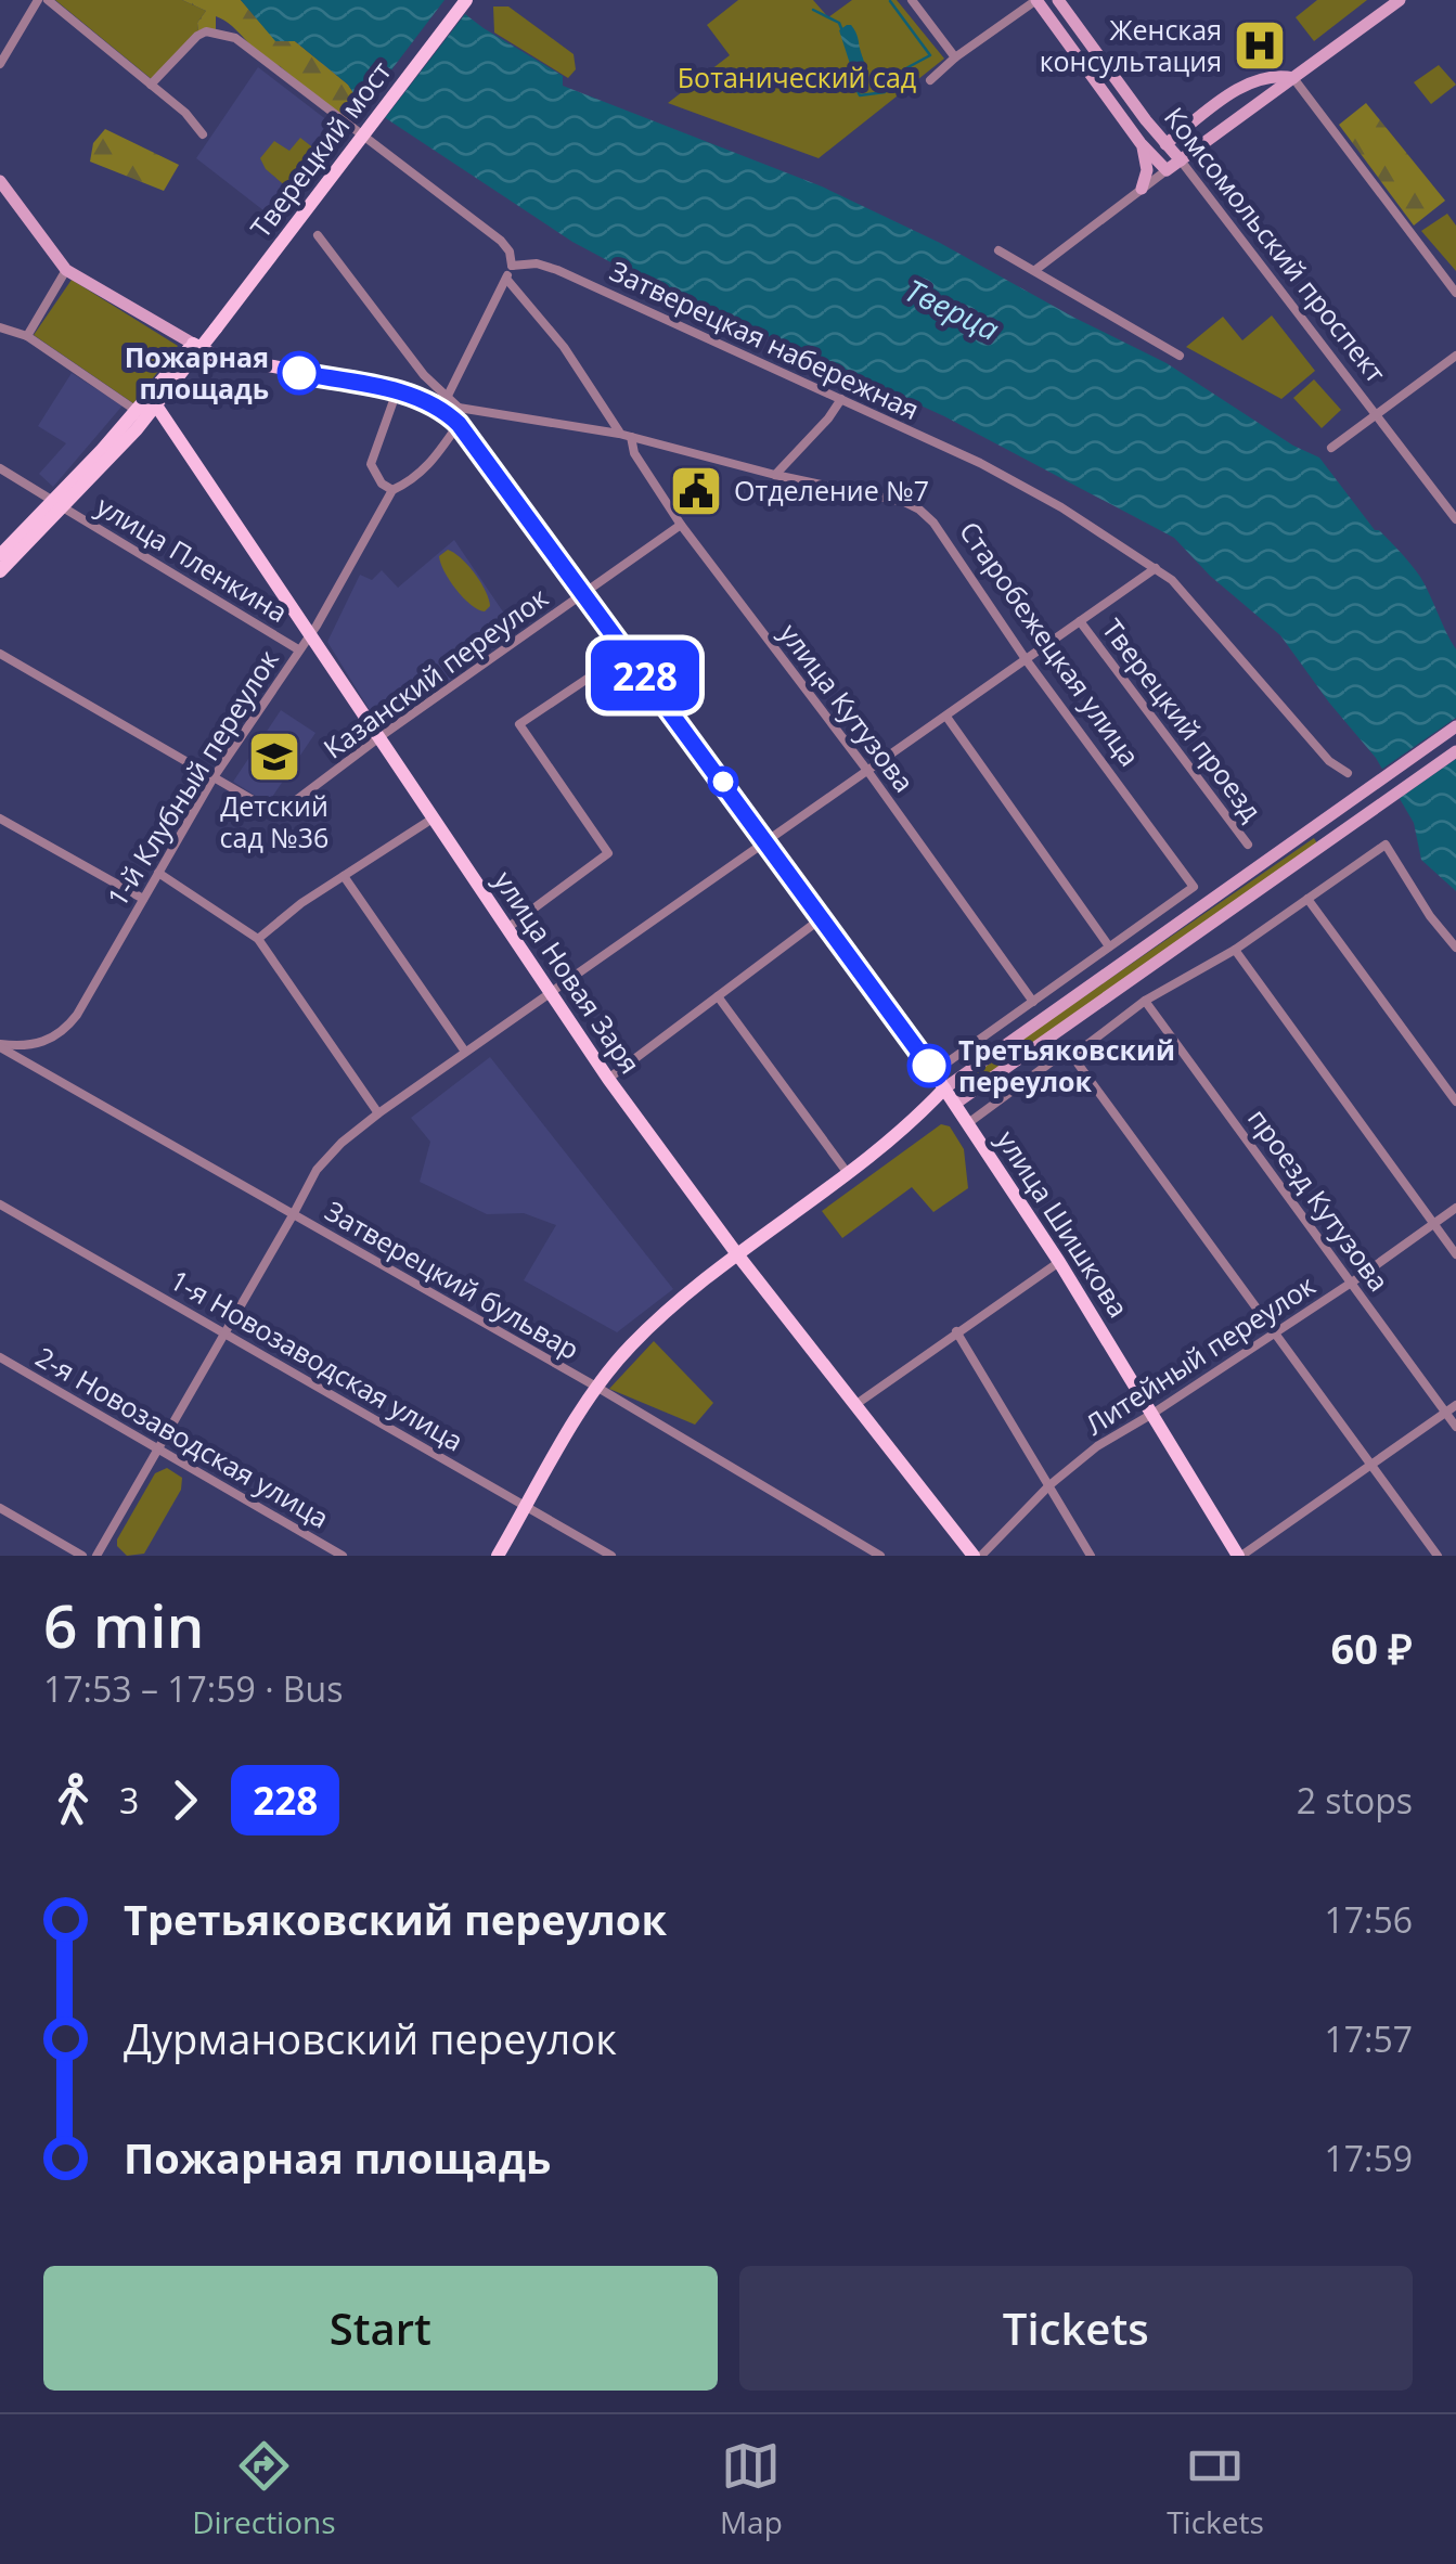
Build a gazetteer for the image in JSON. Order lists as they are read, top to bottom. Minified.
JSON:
{"streets":{"main road":["Тверецкий мост","Комсомольский проспект","Старобежецкая улица","улица Новая Заря","улица Шишкова"],"street":["Затверецкая набережная","улица Пленкина","Казанский переулок","улица Кутузова","Тверецкий проезд","1-й Клубный переулок","проезд Кутузова","Затверецкий бульвар","Литейный переулок","1-я Новозаводская улица","2-я Новозаводская улица"]},"crossings":[["улица Пленкина","1-й Клубный переулок"],["Старобежецкая улица","улица Кутузова"],["Старобежецкая улица","улица Шишкова"],["Казанский переулок","улица Кутузова"],["Казанский переулок","1-й Клубный переулок"],["Казанский переулок","улица Новая Заря"],["Казанский переулок","улица Шишкова"],["1-й Клубный переулок","улица Новая Заря"],["1-й Клубный переулок","улица Шишкова"],["1-й Клубный переулок","Затверецкий бульвар"],["улица Новая Заря","Литейный переулок"],["проезд Кутузова","Литейный переулок"],["улица Шишкова","Литейный переулок"]],"water":["Тверца"],"parks":["Ботанический сад"],"places":{"hospital":["Женская консультация"],"other":["Пожарная площадь","Третьяковский переулок"],"public building":["Отделение №7"],"school or university":["Детский сад №36"]},"lines":["bus line 228"],"page":{"on_map":"228","heading":["6 min","17:53 – 17:59 · Bus","60 ₽"],"legs":["3","228","2 stops"],"list":[{"name":"Третьяковский переулок","value":"17:56"},{"name":"Дурмановский переулок","value":"17:57"},{"name":"Пожарная площадь","value":"17:59"}],"buttons":["Start","Tickets"],"tabs":["Directions","Map","Tickets"]}}
